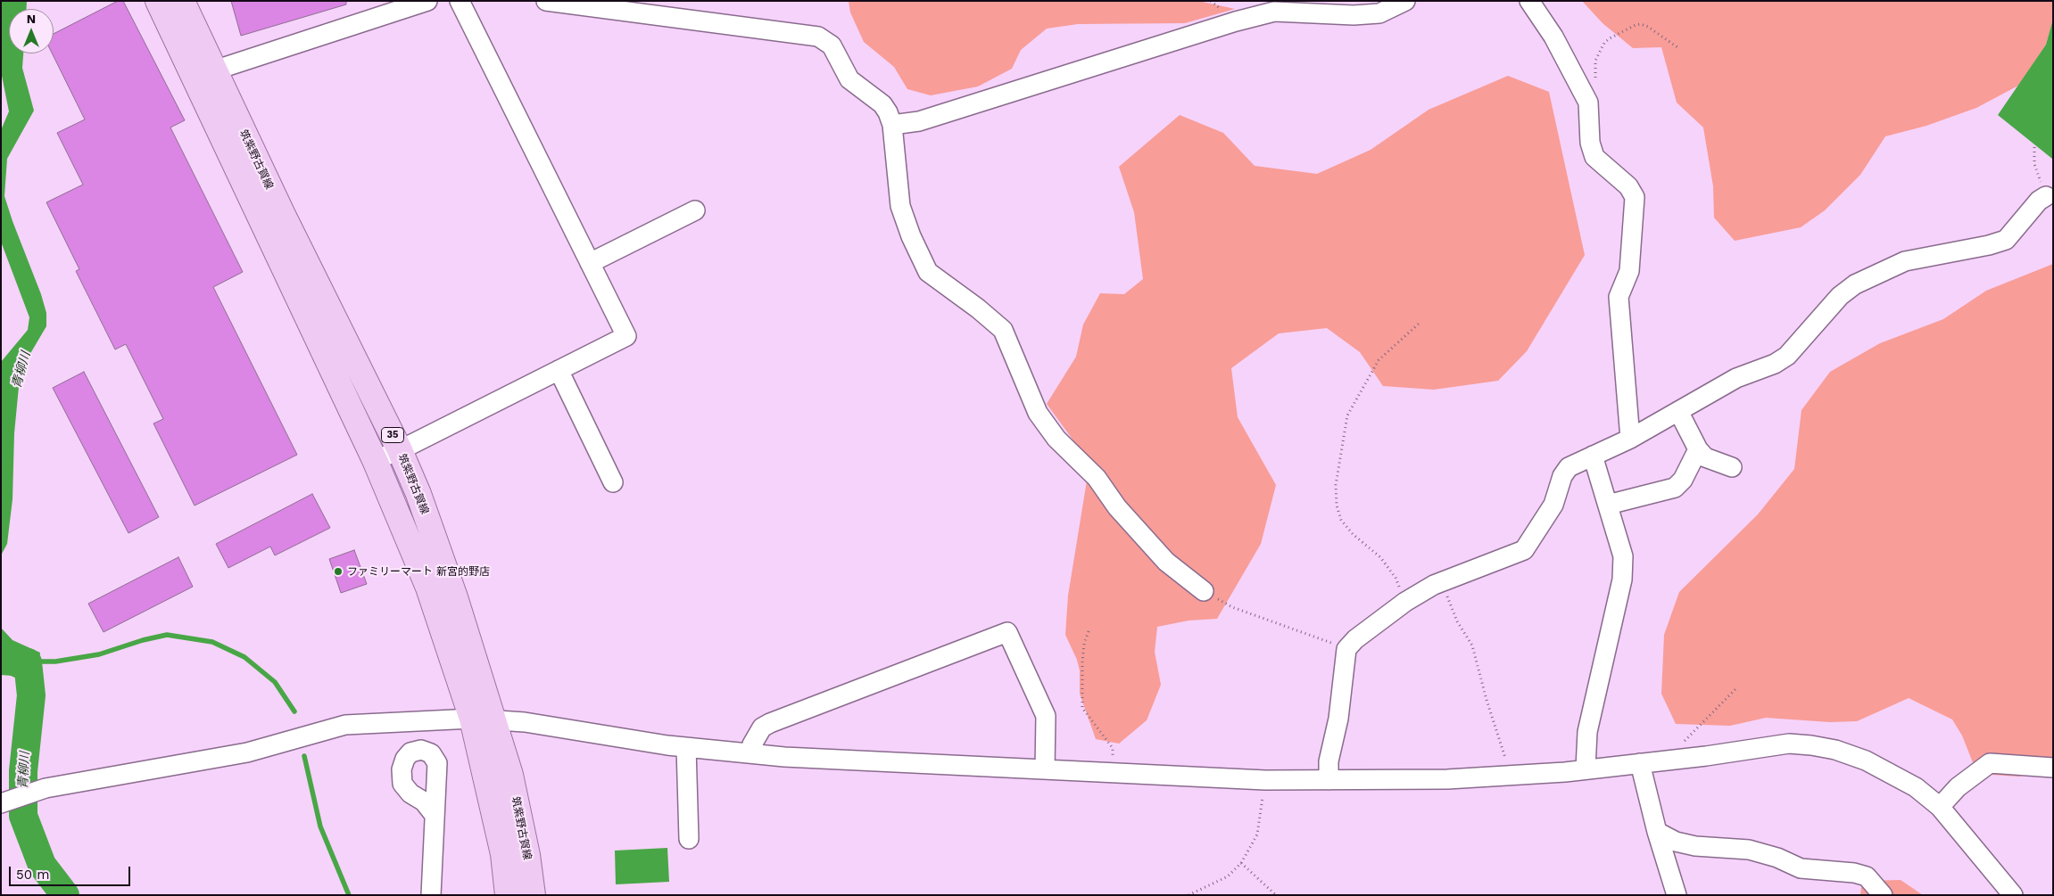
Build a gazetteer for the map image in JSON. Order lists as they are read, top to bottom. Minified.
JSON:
{"streets":{"main road":["筑紫野古賀線","35"]},"water":["青柳川"],"places":["ファミリーマート 新宮的野店"],"scale_bar":"50 m","north":"top"}
